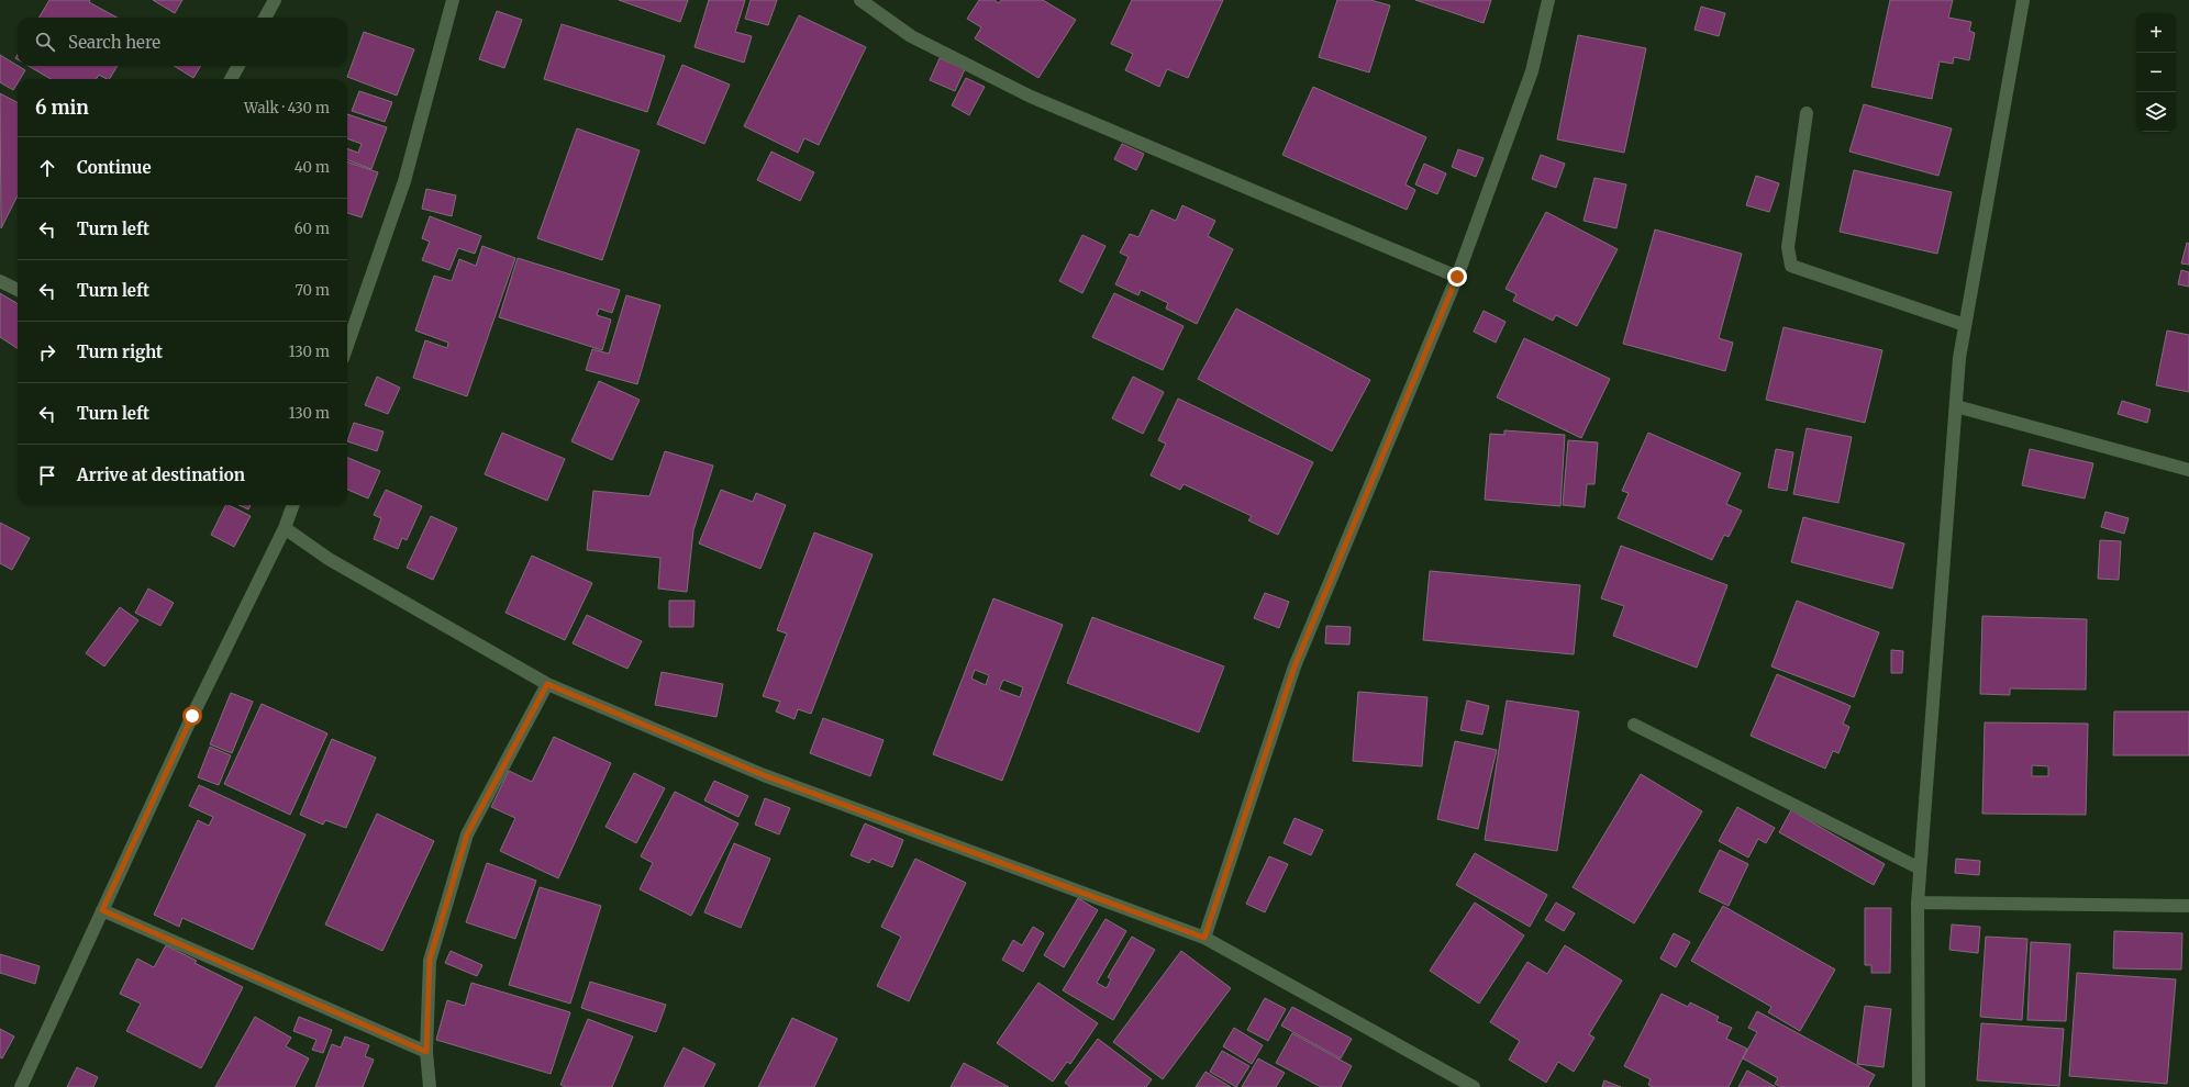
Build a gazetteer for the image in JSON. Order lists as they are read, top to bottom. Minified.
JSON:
{"page":{"map_buttons":["+","−"],"search":"Search here","heading":["6 min","Walk · 430 m"],"list":[["Continue","40 m"],["Turn left","60 m"],["Turn left","70 m"],["Turn right","130 m"],["Turn left","130 m"],"Arrive at destination"]}}
